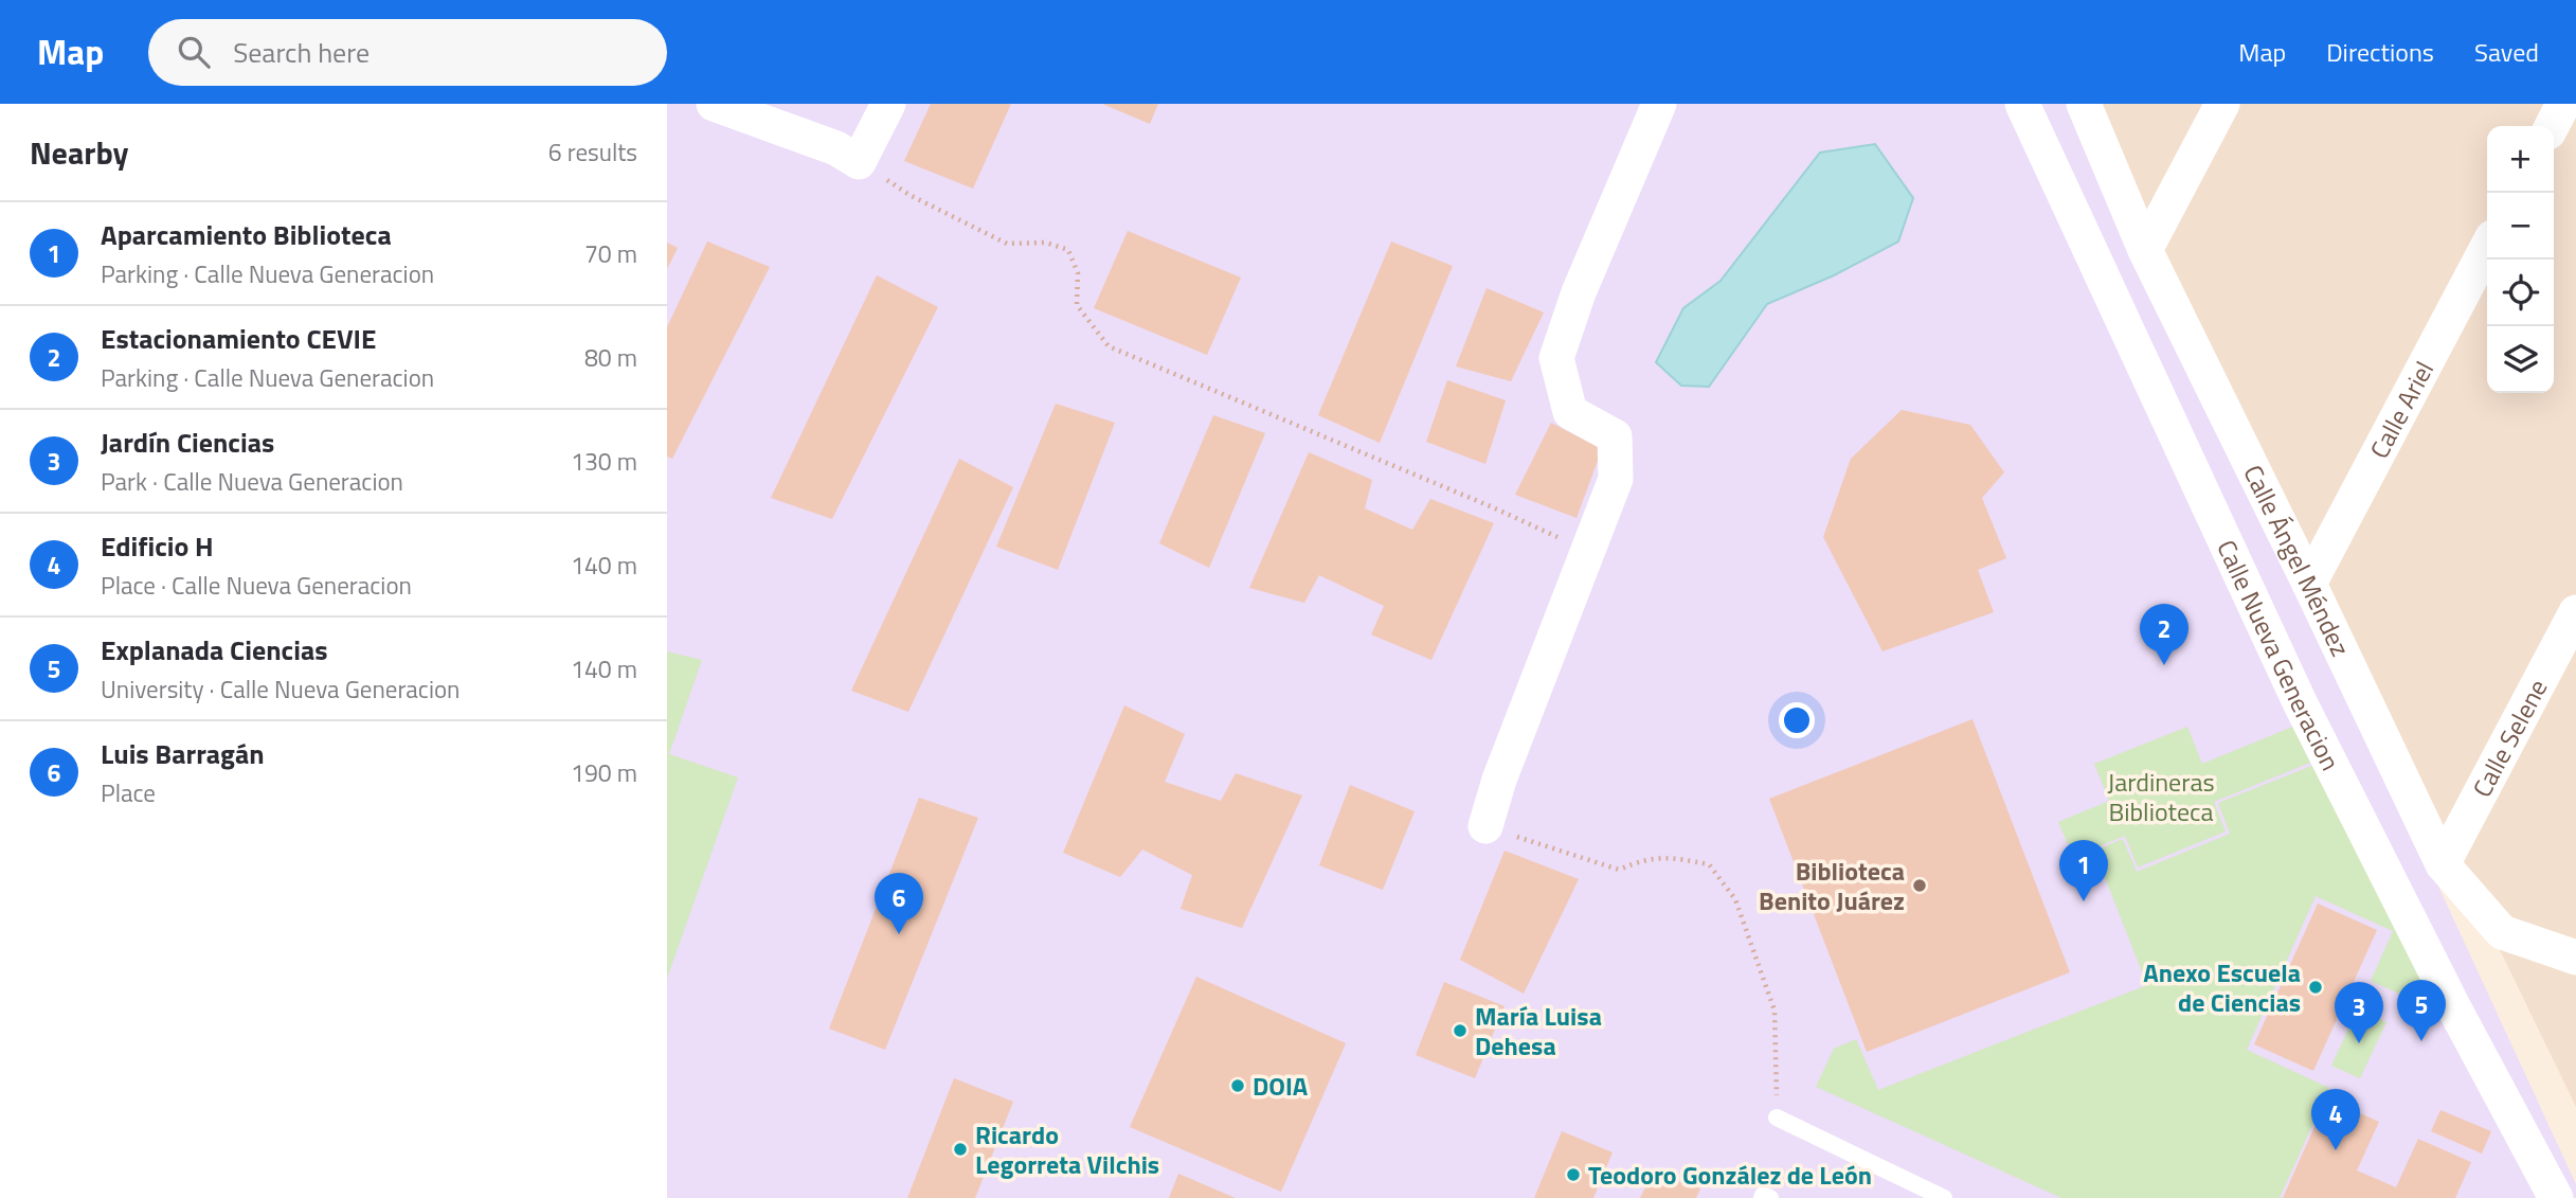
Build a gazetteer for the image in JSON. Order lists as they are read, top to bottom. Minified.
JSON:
{"streets":{"street":["Calle Ariel","Calle Ángel Méndez","Calle Nueva Generacion","Calle Selene"]},"crossings":[["Calle Ariel","Calle Ángel Méndez"],["Calle Ángel Méndez","Calle Selene"]],"parks":["Jardineras Biblioteca"],"places":["Biblioteca Benito Juárez","Anexo Escuela de Ciencias","María Luisa Dehesa","DOIA","Ricardo Legorreta Vilchis","Teodoro González de León"],"page":{"header":"Map","search":"Search here","nav":["Map","Directions","Saved"],"heading":["Nearby","6 results"],"map_buttons":["+","−"],"list":[{"mark":"1","name":"Aparcamiento Biblioteca","note":"Parking · Calle Nueva Generacion","value":"70 m"},{"mark":"2","name":"Estacionamiento CEVIE","note":"Parking · Calle Nueva Generacion","value":"80 m"},{"mark":"3","name":"Jardín Ciencias","note":"Park · Calle Nueva Generacion","value":"130 m"},{"mark":"4","name":"Edificio H","note":"Place · Calle Nueva Generacion","value":"140 m"},{"mark":"5","name":"Explanada Ciencias","note":"University · Calle Nueva Generacion","value":"140 m"},{"mark":"6","name":"Luis Barragán","note":"Place","value":"190 m"}],"pins":["2","1","6","5","3","4"]}}
